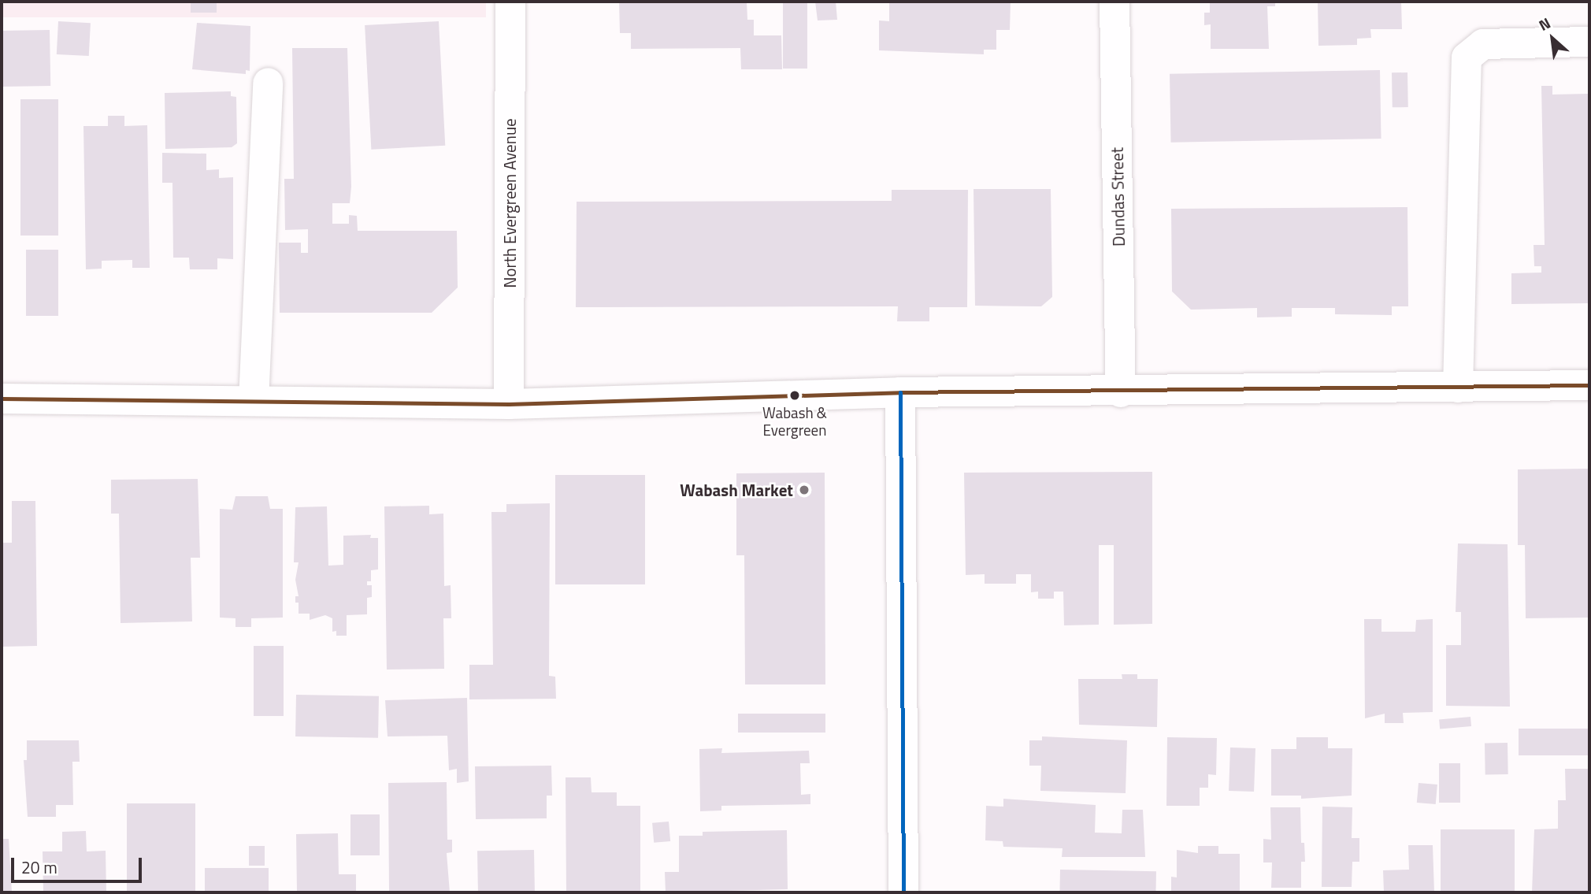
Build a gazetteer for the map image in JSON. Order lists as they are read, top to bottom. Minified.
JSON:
{"streets":{"street":["Dundas Street","North Evergreen Avenue"]},"places":["Wabash & Evergreen","Wabash Market"],"scale_bar":"20 m","north":"top left"}
